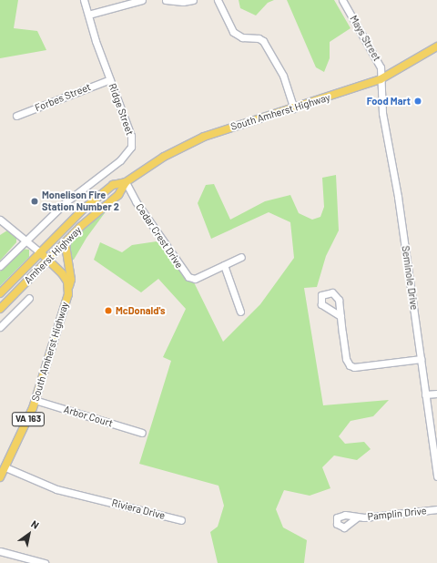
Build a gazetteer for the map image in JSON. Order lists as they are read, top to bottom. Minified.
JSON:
{"streets":{"main road":["South Amherst Highway","Amherst Highway","VA 163"],"street":["Mays Street","Forbes Street","Ridge Street","Cedar Crest Drive","Seminole Drive","Arbor Court","Riviera Drive","Pamplin Drive"]},"crossings":[["Mays Street","South Amherst Highway"],["Mays Street","Seminole Drive"],["Forbes Street","Ridge Street"],["South Amherst Highway","Cedar Crest Drive"],["South Amherst Highway","Amherst Highway"],["South Amherst Highway","Seminole Drive"],["South Amherst Highway","Arbor Court"],["South Amherst Highway","Riviera Drive"],["Cedar Crest Drive","Amherst Highway"]],"places":["Food Mart","Monelison Fire Station Number 2","McDonald's"],"north":"top right"}
